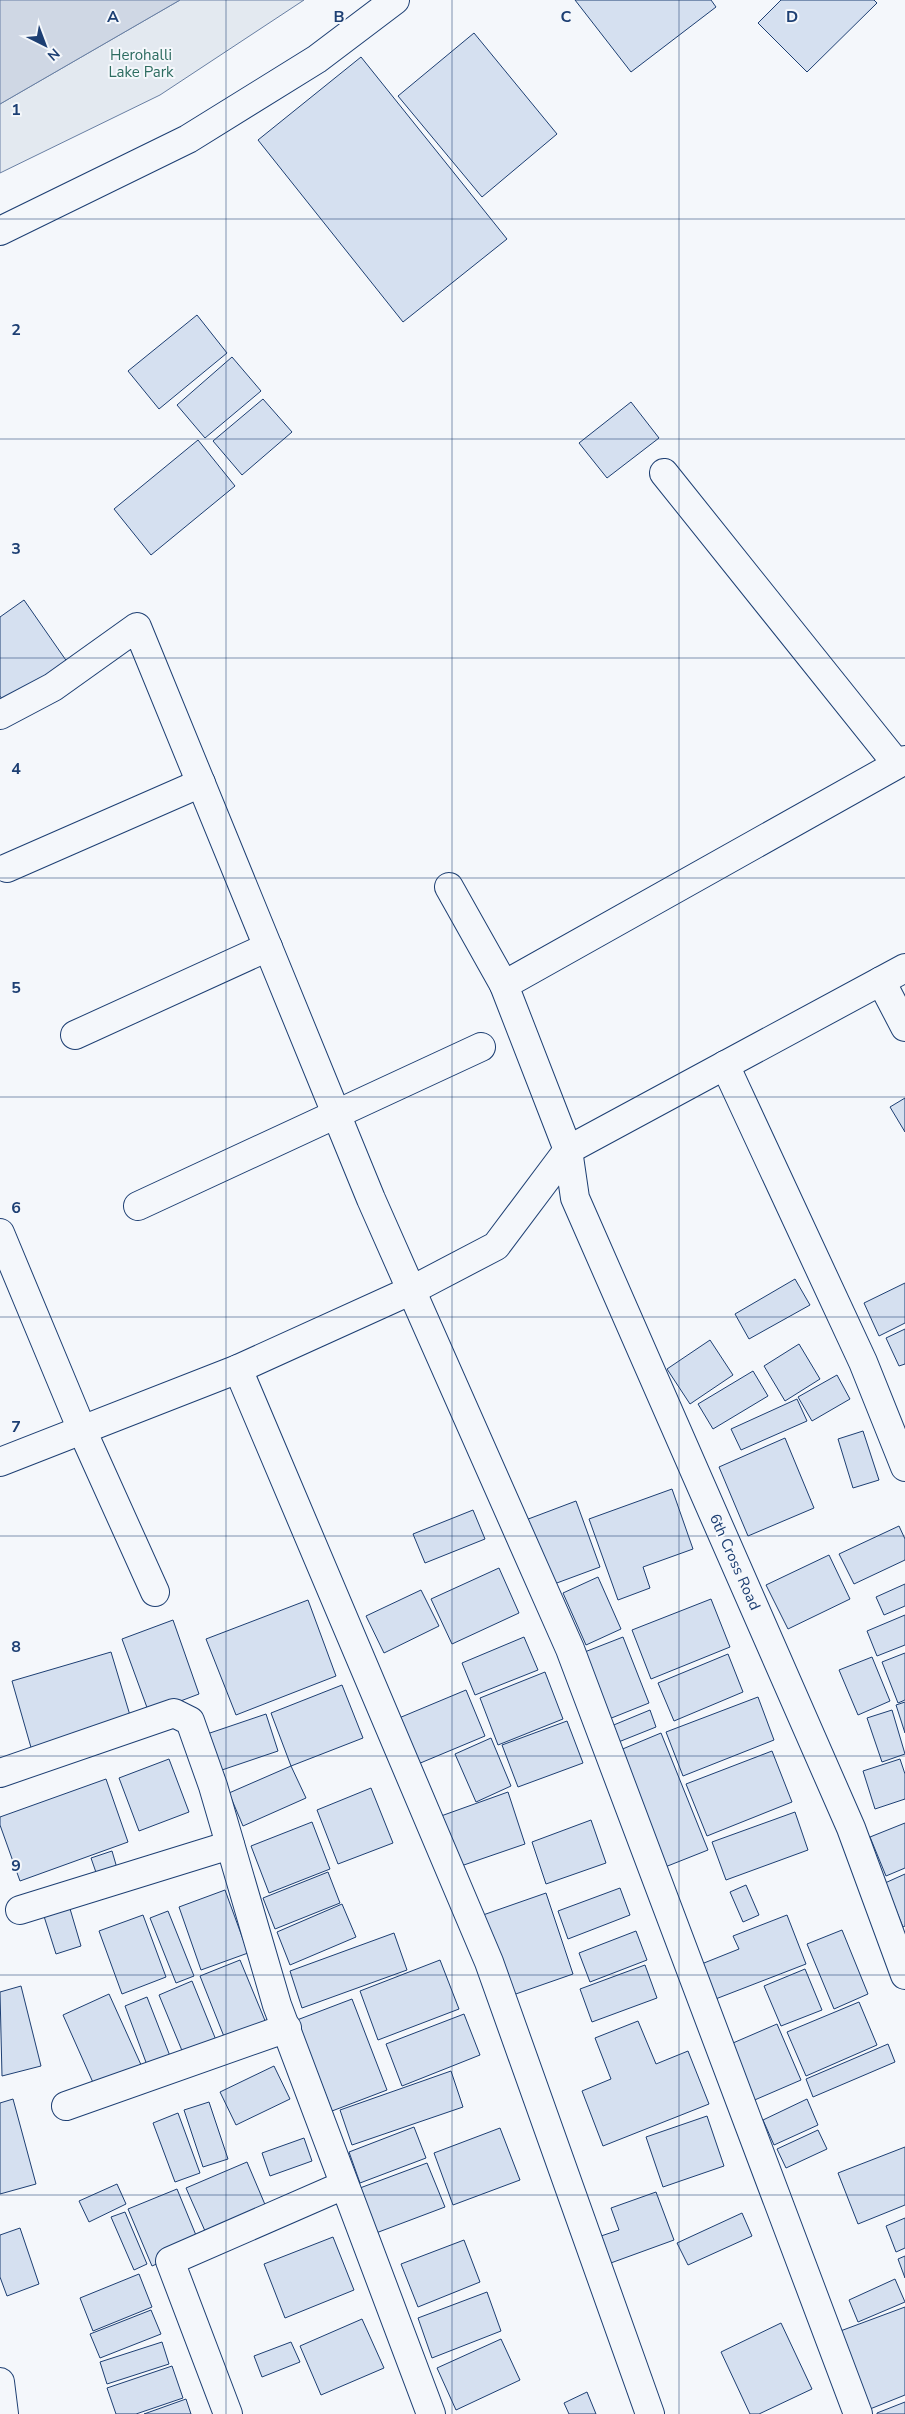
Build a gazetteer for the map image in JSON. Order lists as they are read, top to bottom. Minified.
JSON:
{"streets":{"street":["6th Cross Road"]},"parks":["Herohalli Lake Park"],"north":"bottom right","grid":{"columns":["A","B","C","D"],"rows":["1","2","3","4","5","6","7","8","9"]}}
